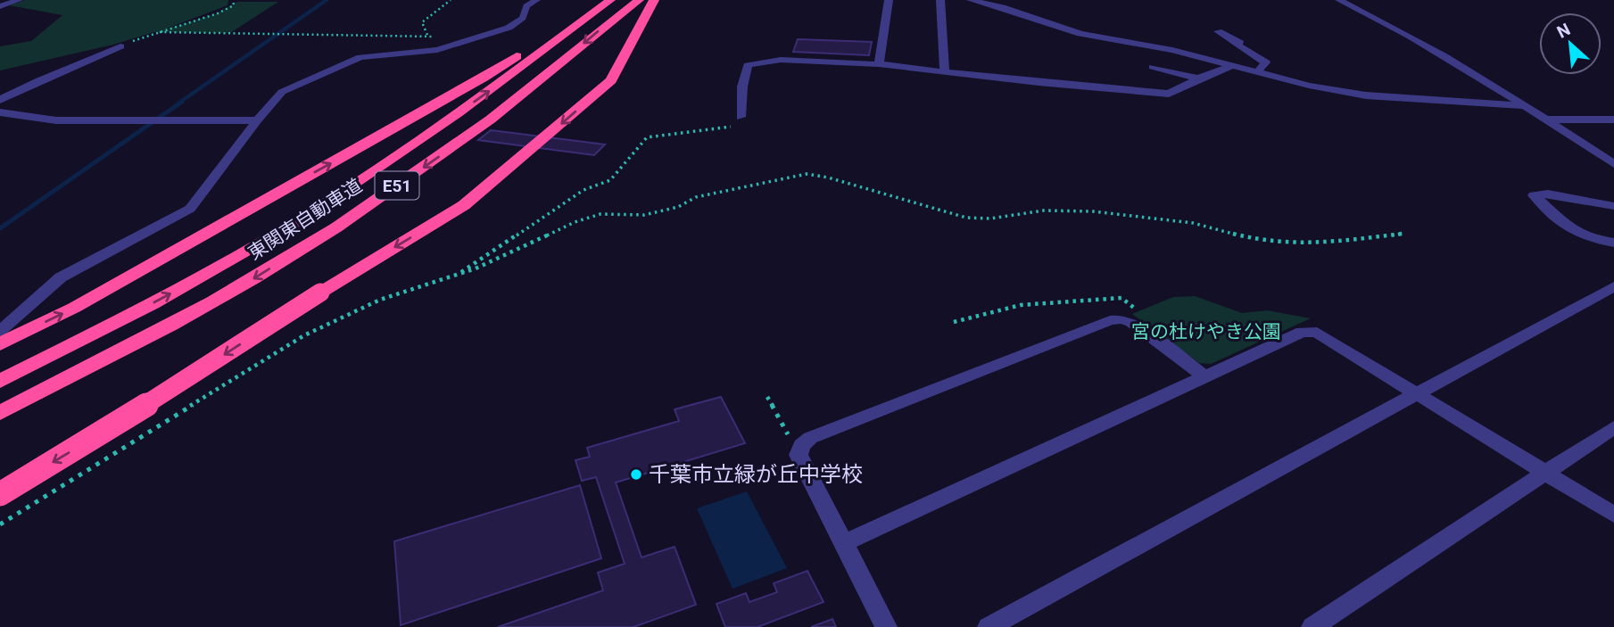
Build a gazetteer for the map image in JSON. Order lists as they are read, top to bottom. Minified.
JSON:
{"streets":{"highway":["E51","東関東自動車道"]},"parks":["宮の杜けやき公園"],"places":["千葉市立緑が丘中学校"],"north":"top left"}
